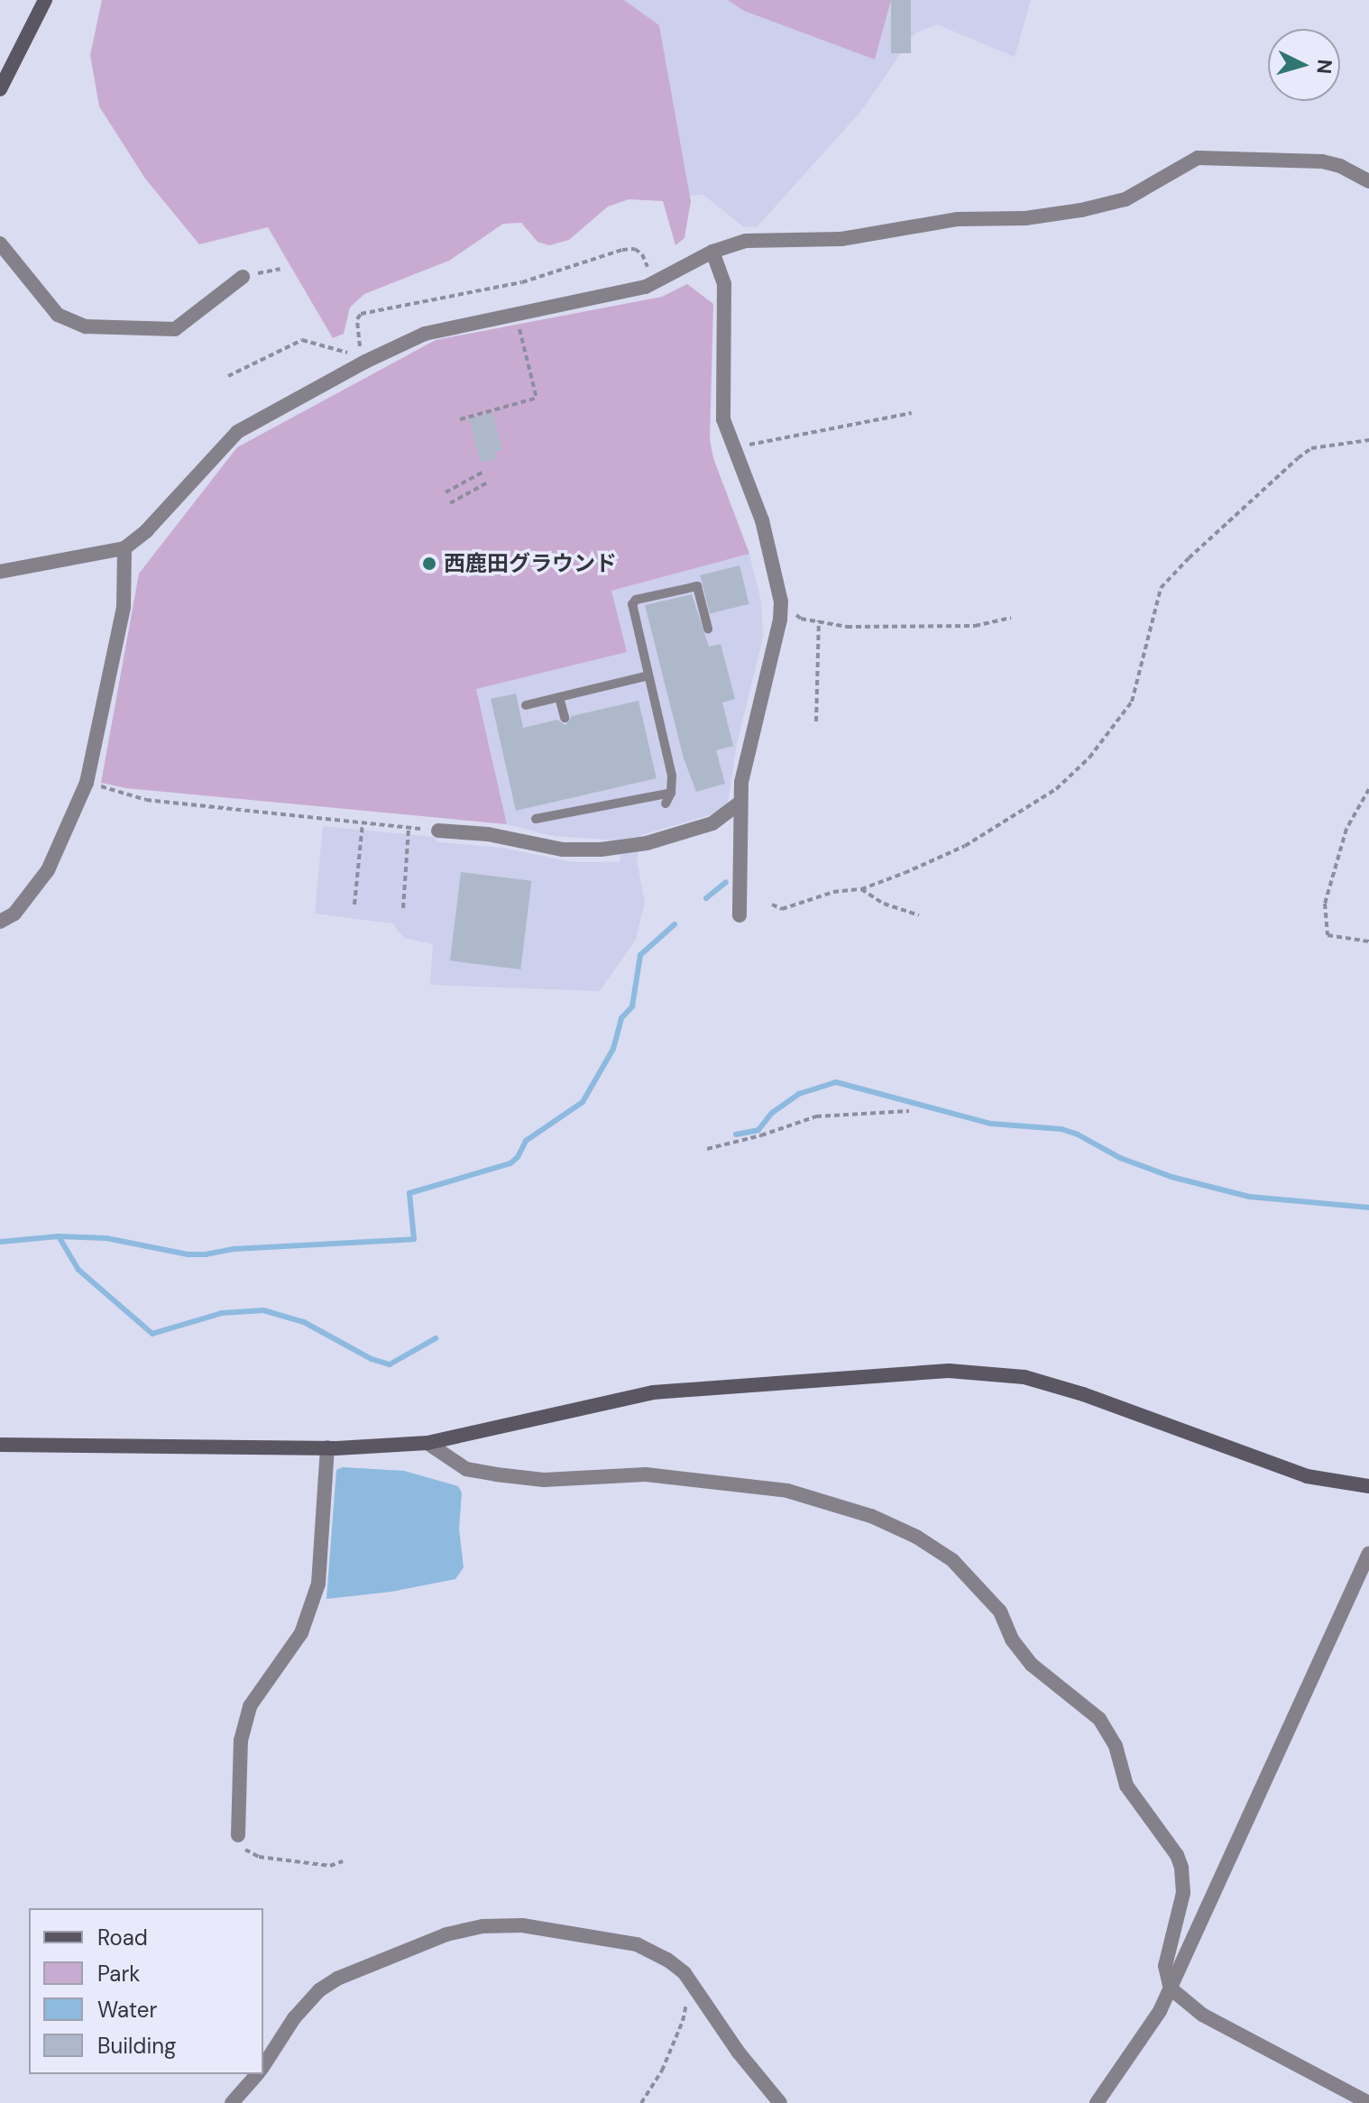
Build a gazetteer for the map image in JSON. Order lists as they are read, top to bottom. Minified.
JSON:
{"places":["西鹿田グラウンド"],"legend":["Road","Park","Water","Building"],"north":"right"}
